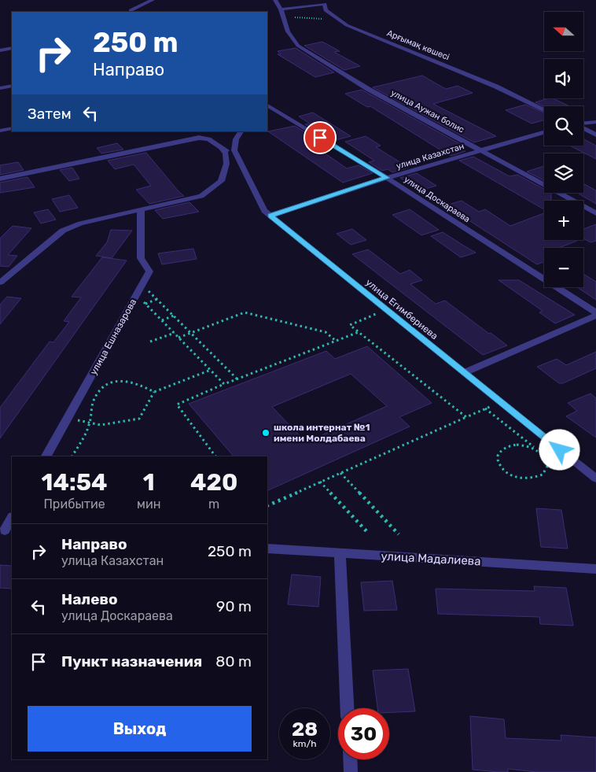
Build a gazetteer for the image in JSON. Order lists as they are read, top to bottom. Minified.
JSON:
{"streets":{"street":["Арғымақ көшесі","улица Аужан болис","улица Казахстан","улица Доскараева","улица Егимбериева","улица Ешназарова","улица Мадалиева"]},"crossings":[["Арғымақ көшесі","улица Аужан болис"],["улица Аужан болис","улица Казахстан"],["улица Казахстан","улица Доскараева"],["улица Казахстан","улица Егимбериева"]],"places":["школа интернат №1 имени Молдабаева"],"north":"left","page":{"map_buttons":["+","−"],"turn":["250 m","Направо"],"then":"Затем","eta":["14:54","Прибытие","1","мин","420","m"],"list":[{"name":"Направо","note":"улица Казахстан","value":"250 m"},{"name":"Налево","note":"улица Доскараева","value":"90 m"},{"name":"Пункт назначения","value":"80 m"}],"buttons":"Выход","speed":"28 km/h","limit":"30"}}
